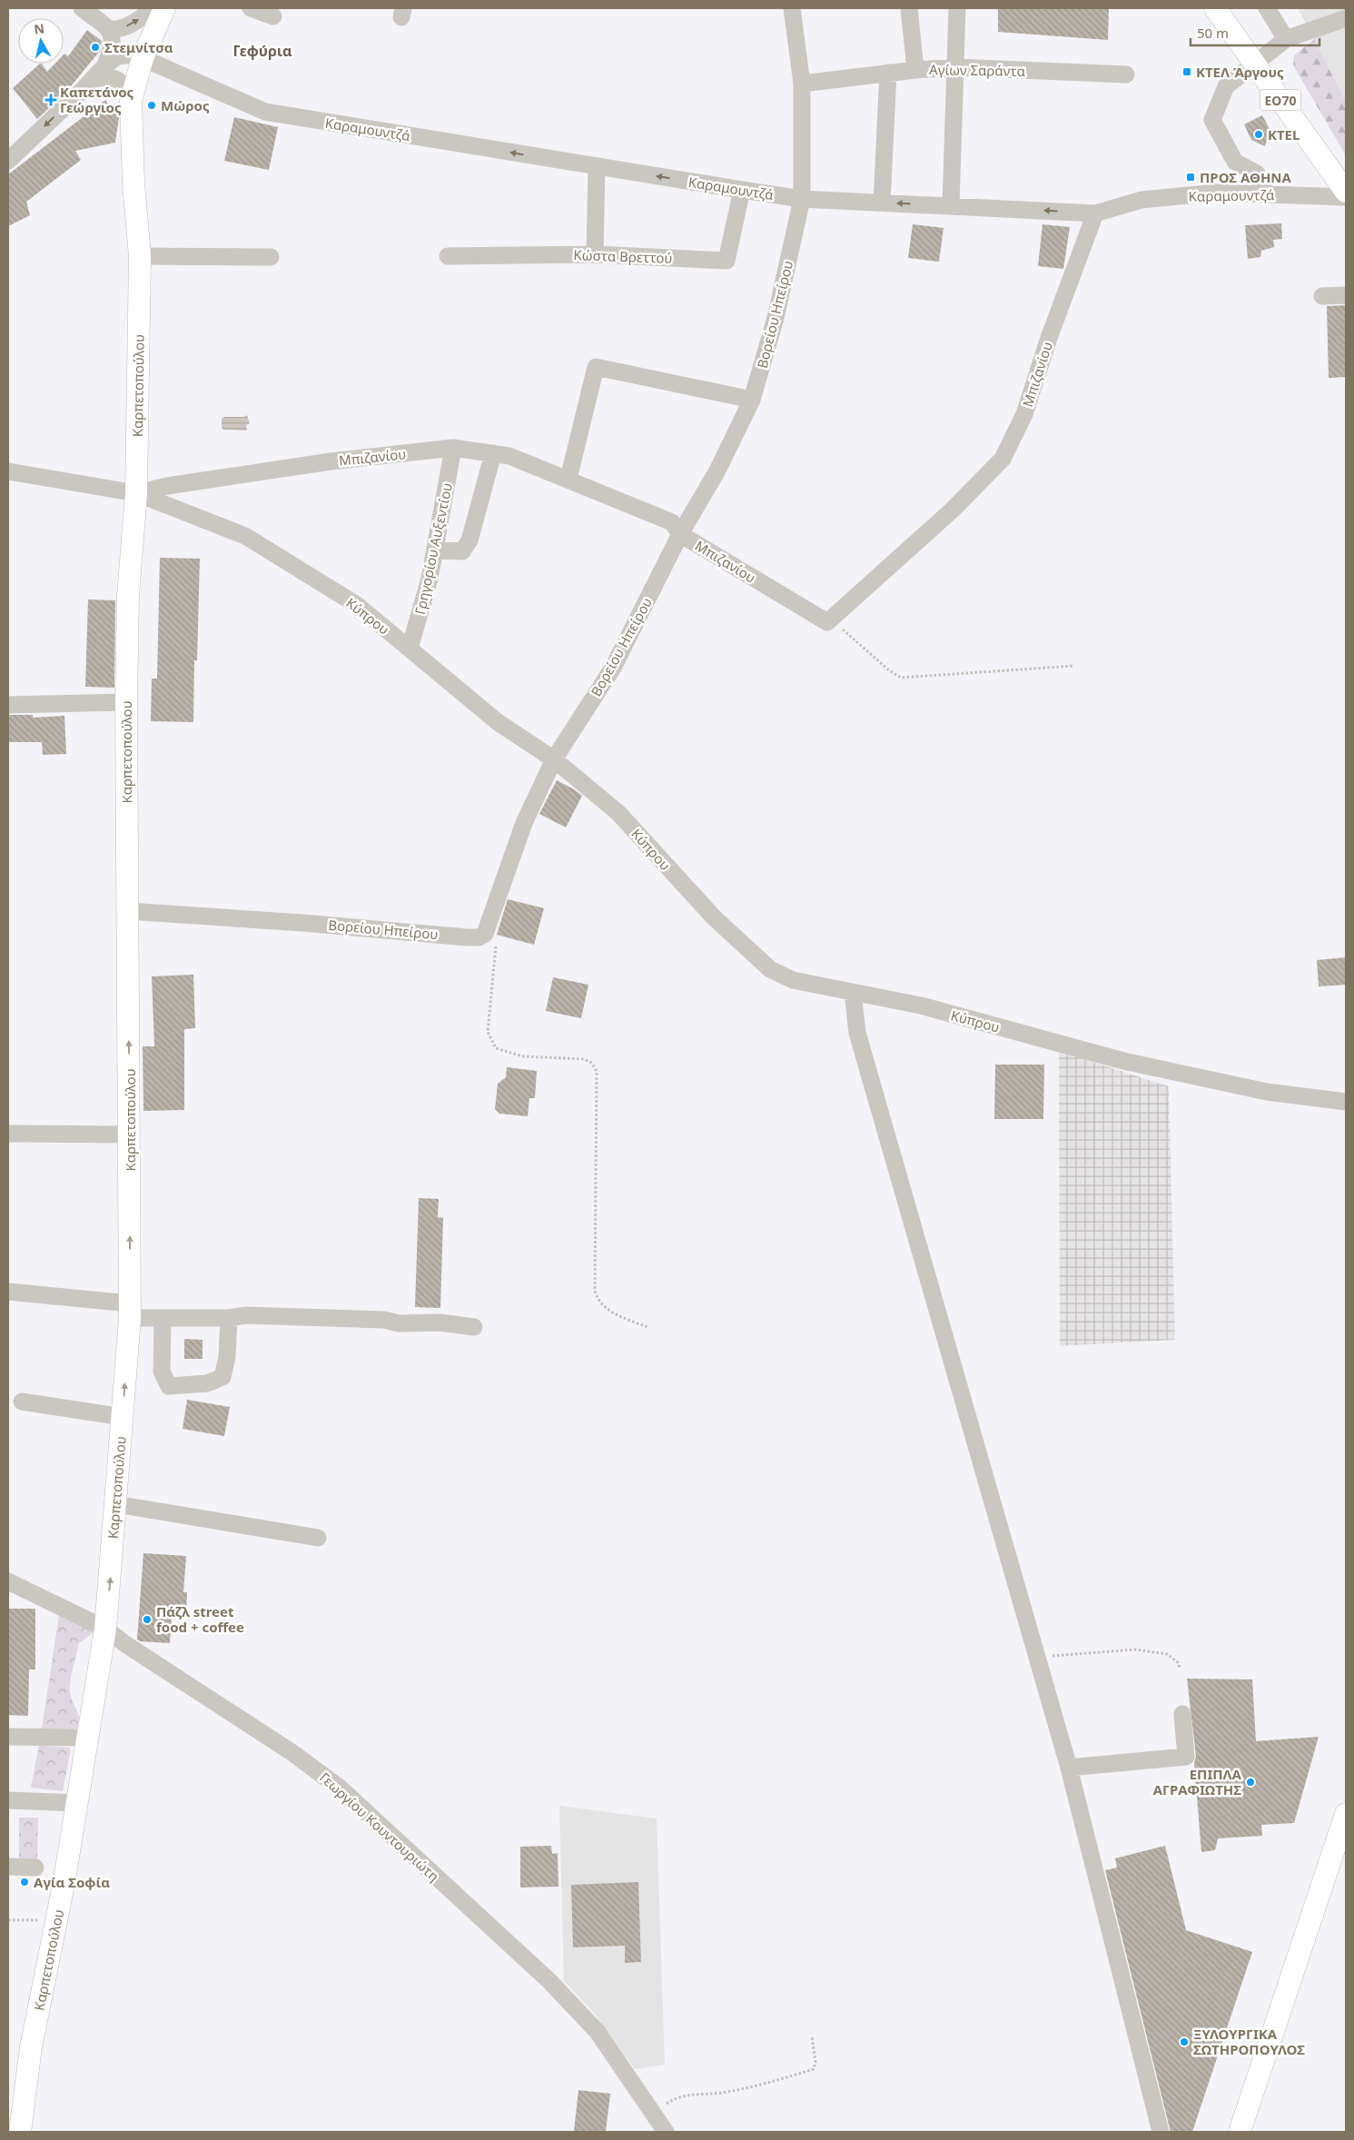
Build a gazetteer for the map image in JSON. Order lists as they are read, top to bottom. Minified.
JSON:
{"streets":{"main road":["ΕΟ70","Καρπετοπούλου"],"street":["Αγίων Σαράντα","Καραμουντζά","Κώστα Βρεττού","Βορείου Ηπείρου","Μπιζανίου","Γρηγορίου Αυξεντίου","Κύπρου","Γεωργίου Κουντουριώτη"]},"crossings":[["Αγίων Σαράντα","Βορείου Ηπείρου"],["Καραμουντζά","Κώστα Βρεττού"],["Καραμουντζά","Βορείου Ηπείρου"],["Καραμουντζά","Μπιζανίου"],["Καραμουντζά","Καρπετοπούλου"],["Βορείου Ηπείρου","Μπιζανίου"],["Βορείου Ηπείρου","Καρπετοπούλου"],["Βορείου Ηπείρου","Κύπρου"],["Μπιζανίου","Καρπετοπούλου"],["Μπιζανίου","Γρηγορίου Αυξεντίου"],["Μπιζανίου","Κύπρου"],["Καρπετοπούλου","Κύπρου"],["Καρπετοπούλου","Γεωργίου Κουντουριώτη"],["Γρηγορίου Αυξεντίου","Κύπρου"]],"one_way":["Καραμουντζά"],"districts":["Γεφύρια"],"places":{"other":["Στεμνίτσα","Μώρος","KTEL","Πάζλ street food + coffee","ΕΠΙΠΛΑ ΑΓΡΑΦΙΩΤΗΣ","Αγία Σοφία","ΞΥΛΟΥΡΓΙΚΑ ΣΩΤΗΡΟΠΟΥΛΟΣ"],"transit":["ΚΤΕΛ Άργους","ΠΡΟΣ ΑΘΗΝΑ"],"health":["Καπετάνος Γεώργιος"]},"scale_bar":"50 m","north":"top"}
